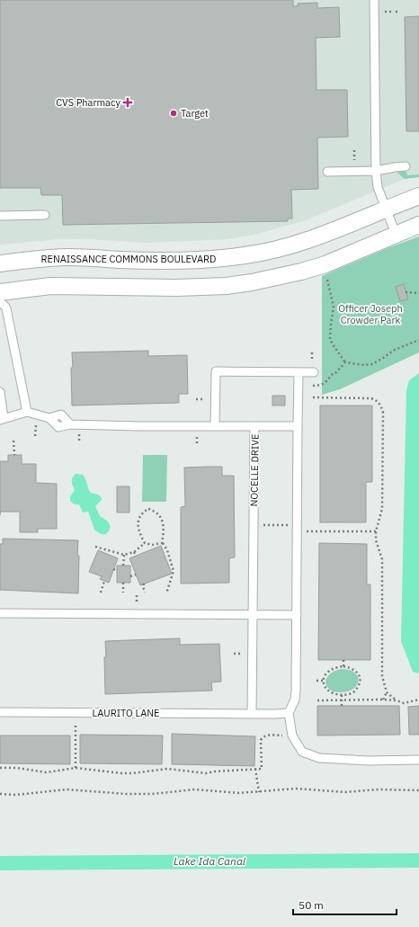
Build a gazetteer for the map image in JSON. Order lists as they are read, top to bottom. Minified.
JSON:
{"streets":{"street":["RENAISSANCE COMMONS BOULEVARD"],"lane":["NOCELLE DRIVE","LAURITO LANE"]},"crossings":[["NOCELLE DRIVE","LAURITO LANE"]],"water":["Lake Ida Canal"],"parks":["Officer Joseph Crowder Park"],"places":{"health":["CVS Pharmacy"],"other":["Target"]},"scale_bar":"50 m"}
